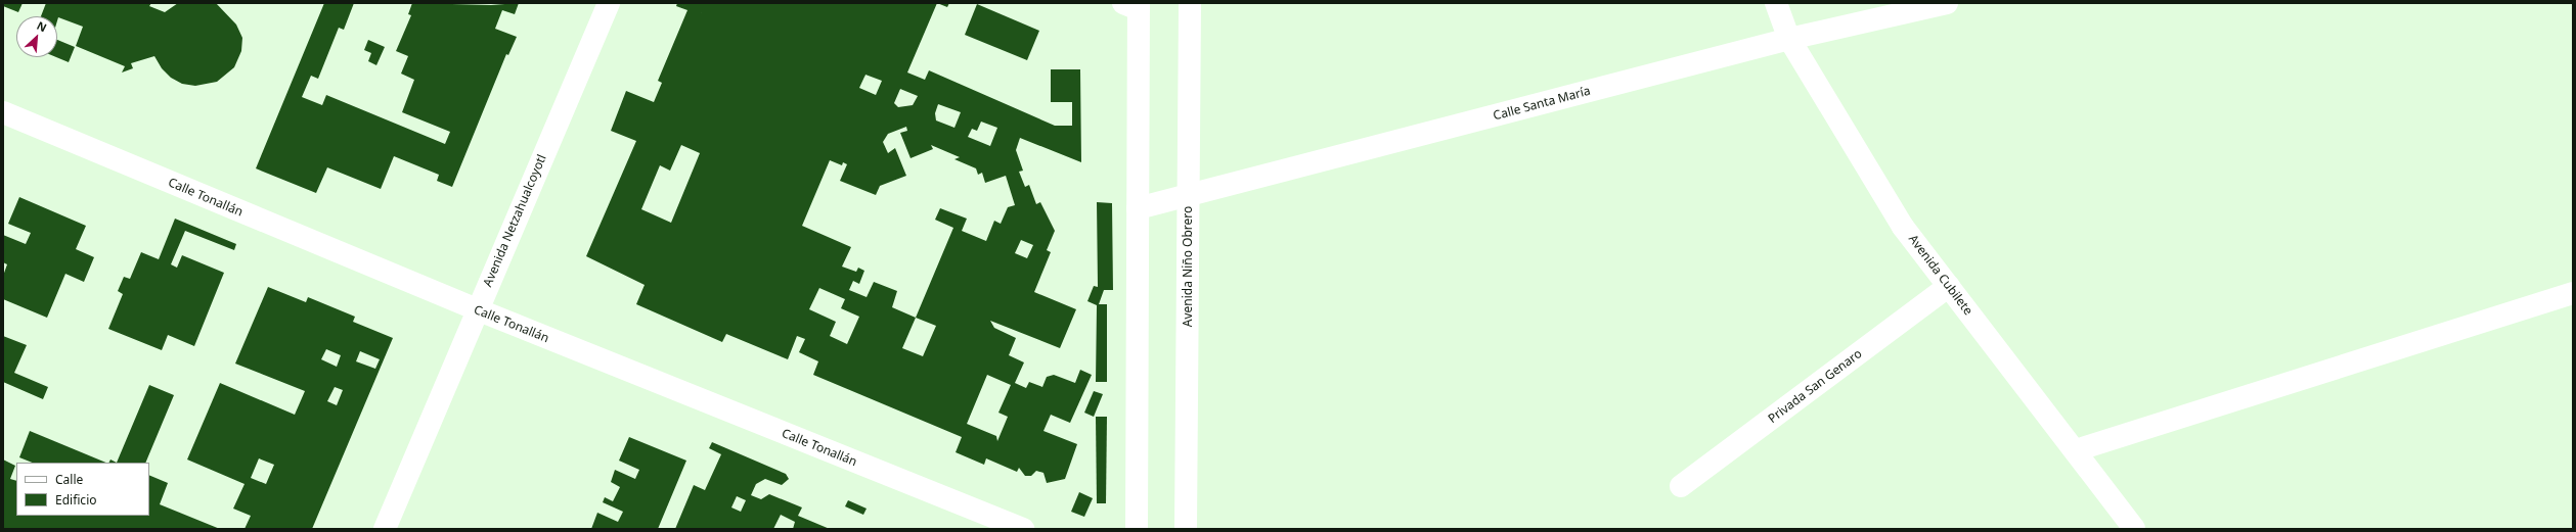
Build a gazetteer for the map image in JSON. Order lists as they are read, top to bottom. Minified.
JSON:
{"streets":{"street":["Calle Santa María","Calle Tonallán","Avenida Netzahualcoyotl","Avenida Niño Obrero","Avenida Cubilete","Privada San Genaro"]},"crossings":[["Calle Santa María","Avenida Niño Obrero"],["Calle Santa María","Avenida Cubilete"],["Calle Tonallán","Avenida Netzahualcoyotl"],["Avenida Cubilete","Privada San Genaro"]],"legend":["Calle","Edificio"],"north":"top right"}
